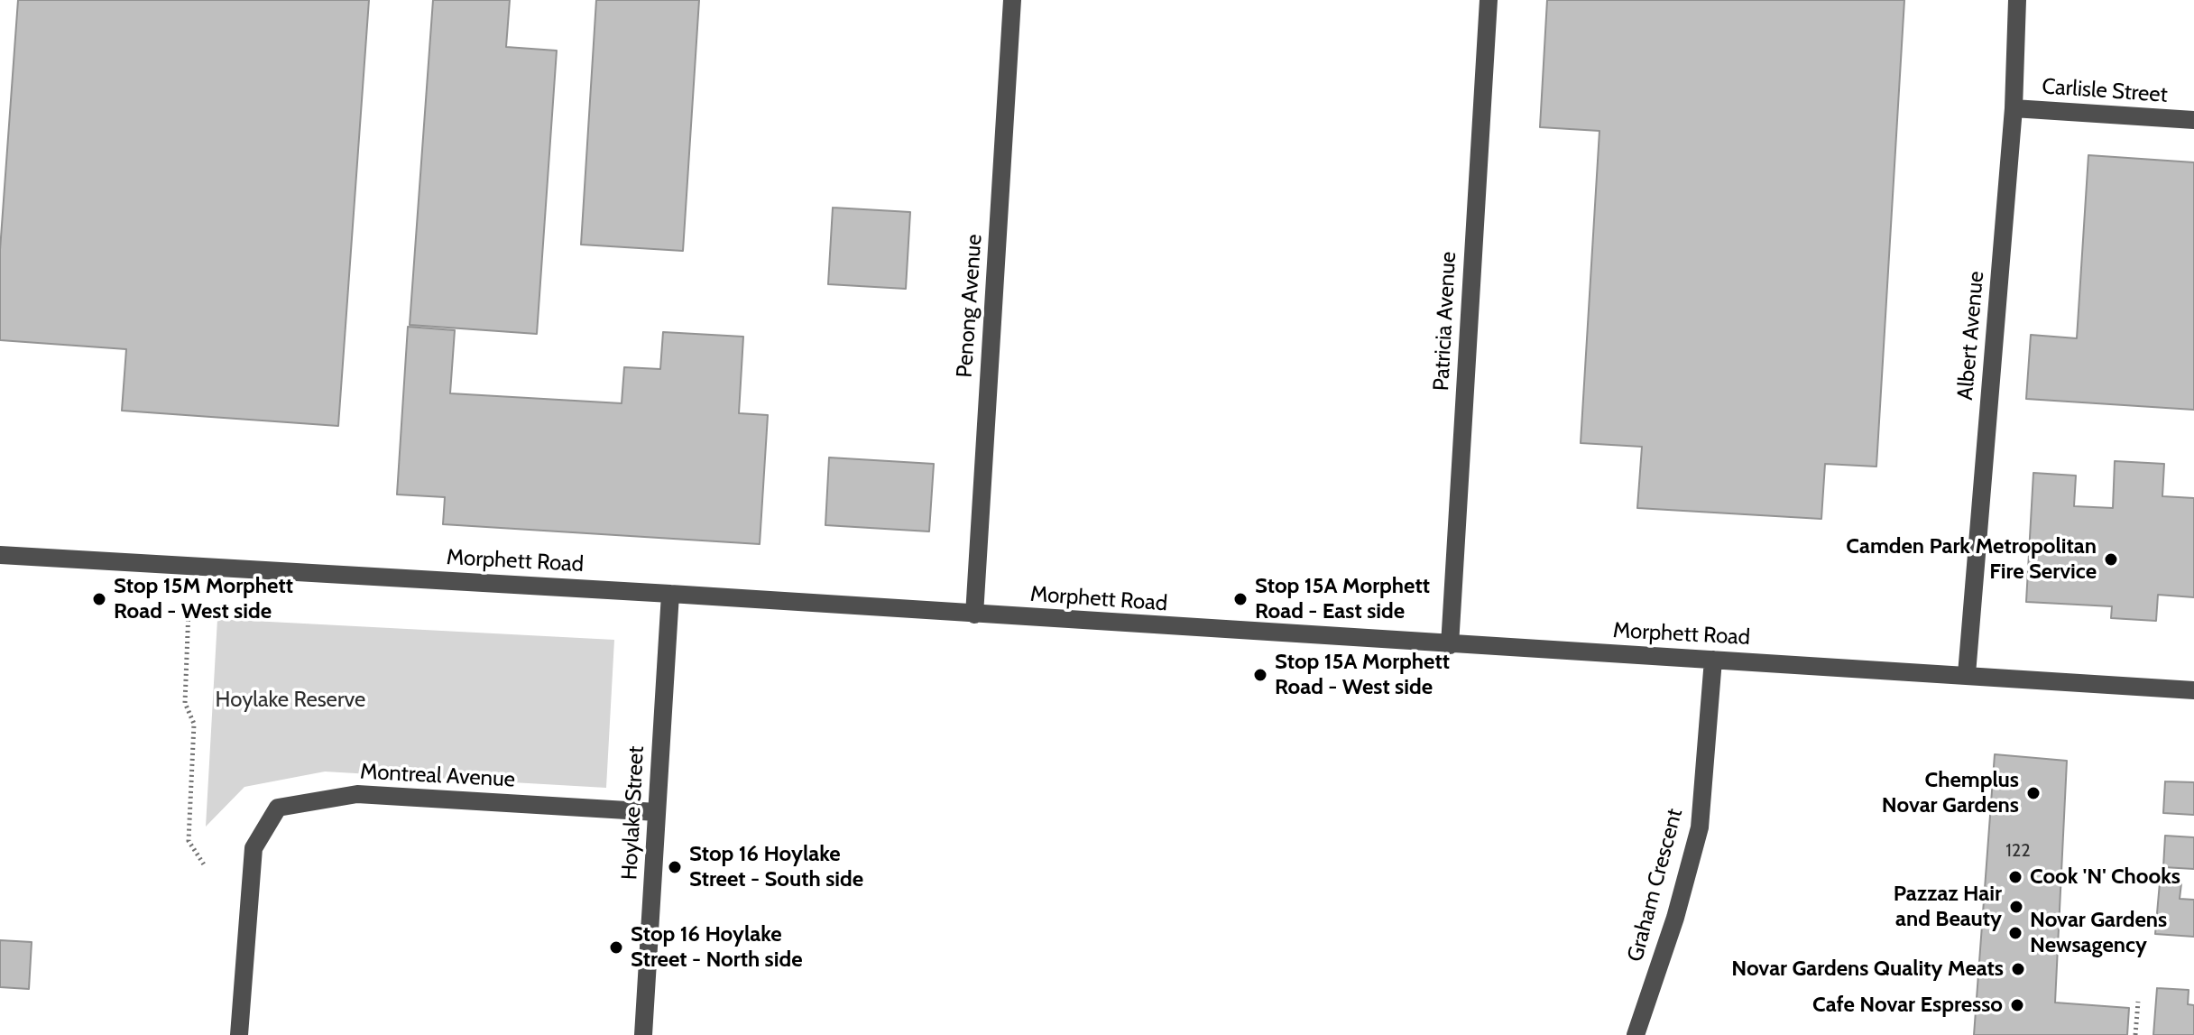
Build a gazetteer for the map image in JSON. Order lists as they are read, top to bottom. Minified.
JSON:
{"streets":{"street":["Carlisle Street","Penong Avenue","Patricia Avenue","Albert Avenue","Morphett Road","Montreal Avenue","Hoylake Street","Graham Crescent"]},"crossings":[["Carlisle Street","Albert Avenue"],["Penong Avenue","Morphett Road"],["Patricia Avenue","Morphett Road"],["Albert Avenue","Morphett Road"],["Morphett Road","Hoylake Street"],["Morphett Road","Graham Crescent"],["Montreal Avenue","Hoylake Street"]],"parks":["Hoylake Reserve"],"places":["Camden Park Metropolitan Fire Service","Stop 15M Morphett Road - West side","Stop 15A Morphett Road - East side","Stop 15A Morphett Road - West side","Chemplus Novar Gardens","Stop 16 Hoylake Street - South side","Cook 'N' Chooks","Pazzaz Hair and Beauty","Novar Gardens Newsagency","Stop 16 Hoylake Street - North side","Novar Gardens Quality Meats","Cafe Novar Espresso"],"house_numbers":["122"]}
